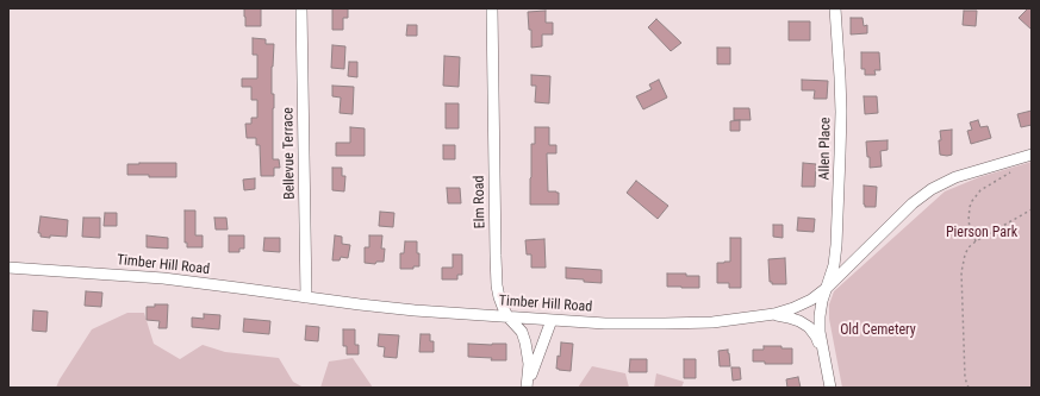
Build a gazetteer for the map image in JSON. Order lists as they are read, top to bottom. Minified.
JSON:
{"streets":{"street":["Allen Place","Bellevue Terrace","Elm Road","Timber Hill Road"]},"crossings":[["Allen Place","Timber Hill Road"],["Bellevue Terrace","Timber Hill Road"],["Elm Road","Timber Hill Road"]],"parks":["Pierson Park","Old Cemetery"]}
